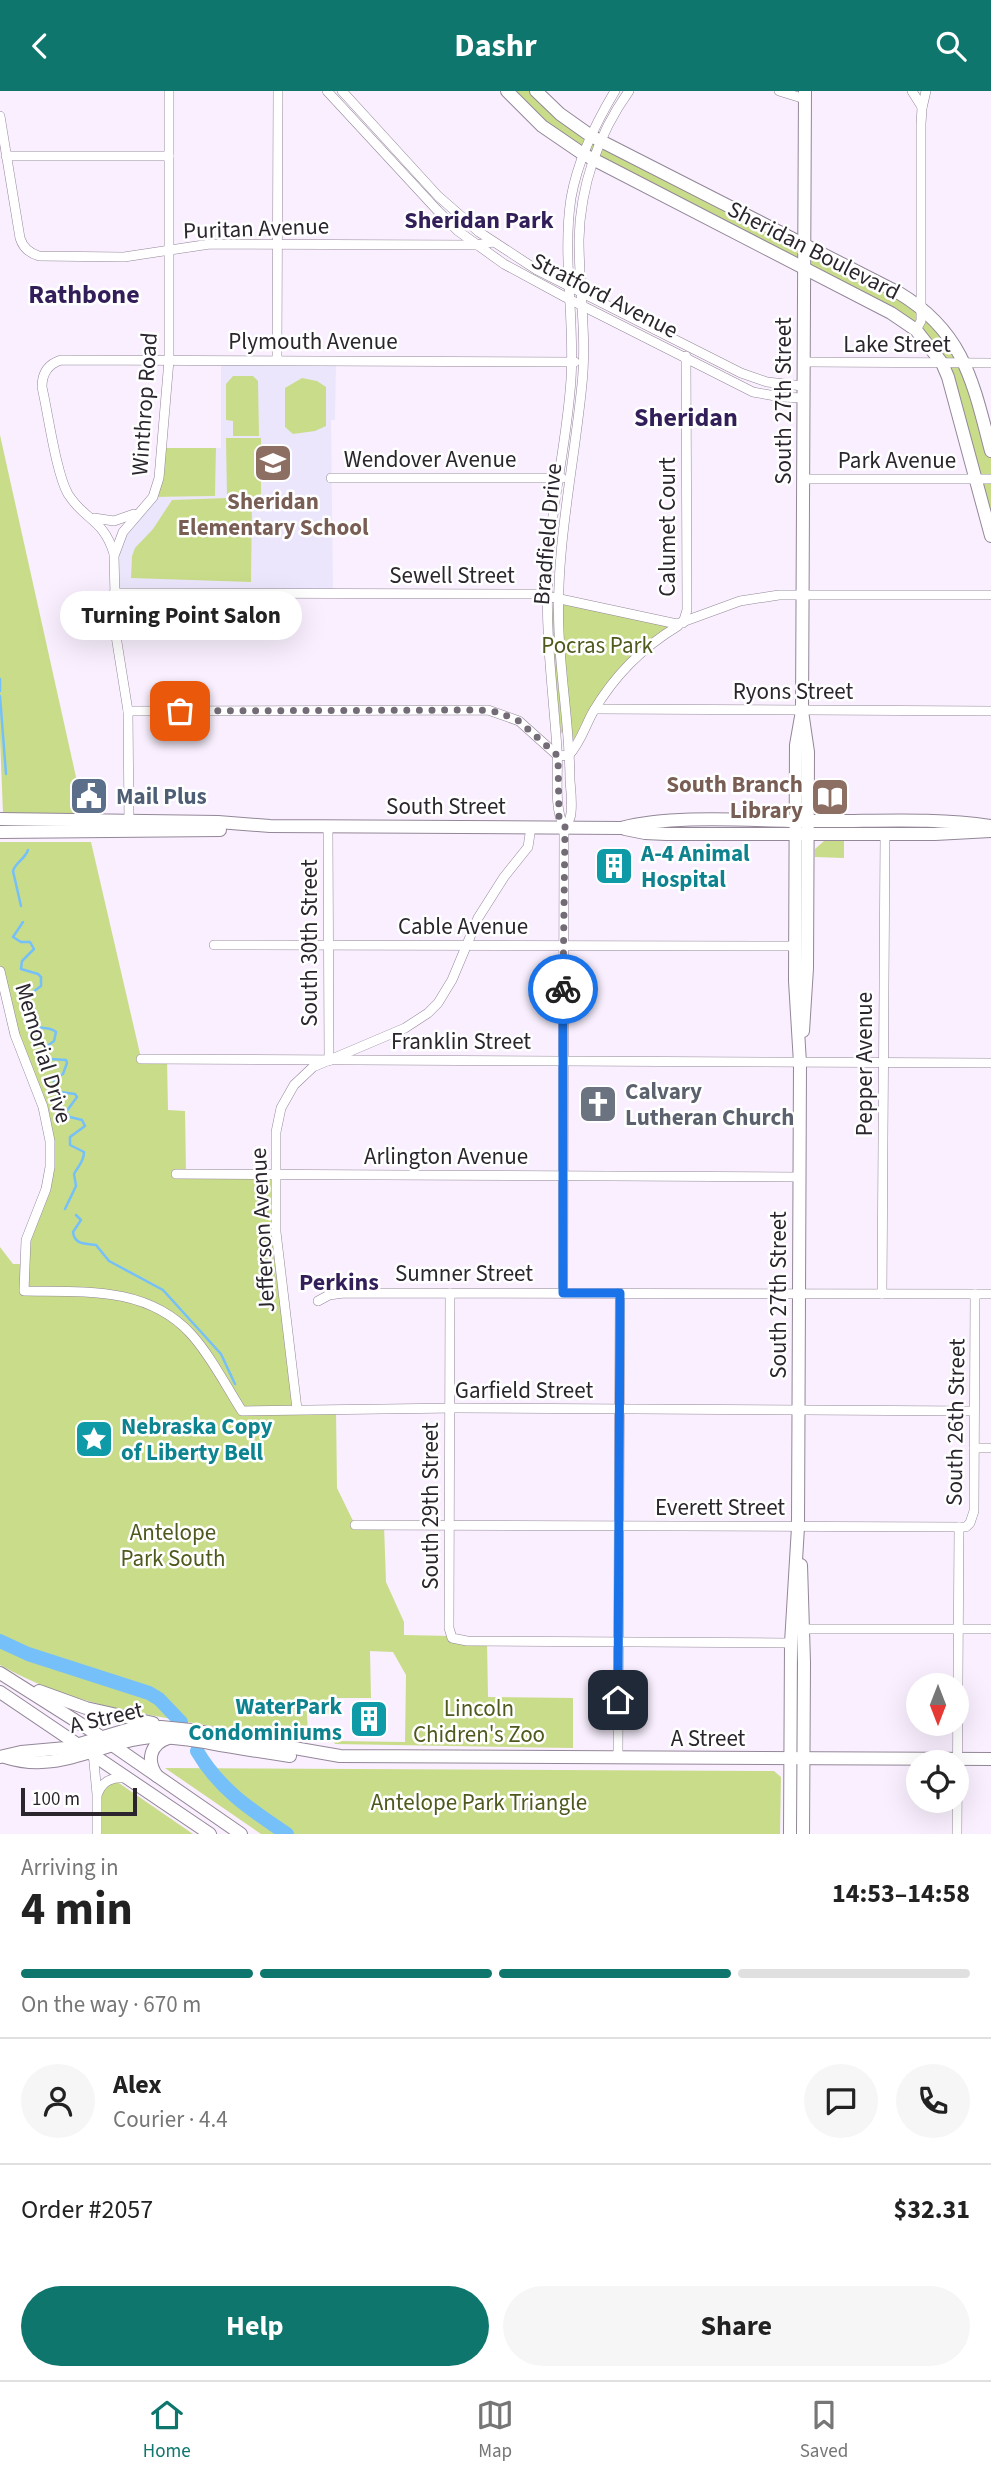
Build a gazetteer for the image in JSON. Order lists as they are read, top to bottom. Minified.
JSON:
{"streets":{"main road":["Sheridan Boulevard","South 27th Street","South Street","A Street"],"street":["Puritan Avenue","Stratford Avenue","Plymouth Avenue","Lake Street","Winthrop Road","Wendover Avenue","Park Avenue","Calumet Court","Bradfield Drive","Sewell Street","Ryons Street","Cable Avenue","South 30th Street","Franklin Street","Memorial Drive","Pepper Avenue","Arlington Avenue","Jefferson Avenue","Sumner Street","Garfield Street","South 26th Street","South 29th Street","Everett Street"]},"crossings":[["Puritan Avenue","Stratford Avenue"],["Puritan Avenue","Winthrop Road"],["Sheridan Boulevard","Lake Street"],["Sheridan Boulevard","South 27th Street"],["Sheridan Boulevard","Park Avenue"],["Sheridan Boulevard","Bradfield Drive"],["Stratford Avenue","South 27th Street"],["Stratford Avenue","Calumet Court"],["Stratford Avenue","Bradfield Drive"],["Plymouth Avenue","Winthrop Road"],["Plymouth Avenue","Bradfield Drive"],["Lake Street","South 27th Street"],["South 27th Street","Park Avenue"],["South 27th Street","Ryons Street"],["South 27th Street","South Street"],["South 27th Street","Cable Avenue"],["South 27th Street","Franklin Street"],["South 27th Street","Arlington Avenue"],["South 27th Street","Sumner Street"],["South 27th Street","Garfield Street"],["South 27th Street","Everett Street"],["South 27th Street","A Street"],["Winthrop Road","Sewell Street"],["Winthrop Road","South Street"],["Wendover Avenue","Bradfield Drive"],["Calumet Court","Sewell Street"],["Bradfield Drive","Sewell Street"],["Bradfield Drive","South Street"],["South Street","South 30th Street"],["South Street","Pepper Avenue"],["South Street","Jefferson Avenue"],["Cable Avenue","South 30th Street"],["Cable Avenue","Jefferson Avenue"],["South 30th Street","Franklin Street"],["South 30th Street","Jefferson Avenue"],["Franklin Street","Pepper Avenue"],["Franklin Street","Jefferson Avenue"],["Memorial Drive","Garfield Street"],["Pepper Avenue","Sumner Street"],["Arlington Avenue","Jefferson Avenue"],["Jefferson Avenue","Garfield Street"],["Sumner Street","South 26th Street"],["Sumner Street","South 29th Street"],["Garfield Street","South 26th Street"],["Garfield Street","South 29th Street"],["South 26th Street","Everett Street"],["South 29th Street","Everett Street"]],"districts":["Sheridan Park","Rathbone","Sheridan","Perkins"],"parks":["Pocras Park","Antelope Park South","Lincoln Chidren's Zoo","Antelope Park Triangle"],"places":{"school or university":["Sheridan Elementary School"],"other":["Turning Point Salon"],"public building":["Mail Plus"],"library":["South Branch Library"],"building":["A-4 Animal Hospital","WaterPark Condominiums"],"church":["Calvary Lutheran Church"],"place":["Nebraska Copy of Liberty Bell"]},"scale_bar":"100 m","north":"bottom","page":{"header":"Dashr","bubble":"Turning Point Salon","scale":"100 m","heading":["4 min","Arriving in","14:53–14:58"],"panel":["Alex","Courier · 4.4","Order #2057","$32.31"],"bar":"On the way · 670 m","buttons":["Help","Share"],"tabs":["Home","Map","Saved"]}}
